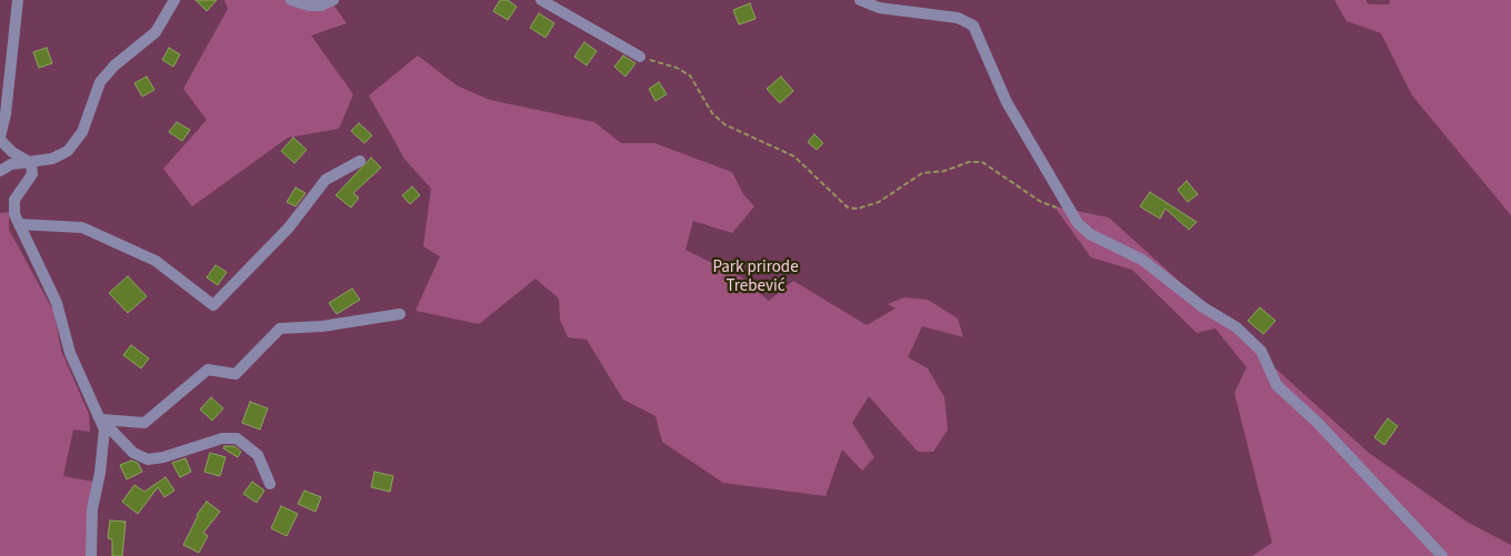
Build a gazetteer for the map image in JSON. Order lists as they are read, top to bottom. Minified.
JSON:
{"parks":["Park prirode Trebević"]}
